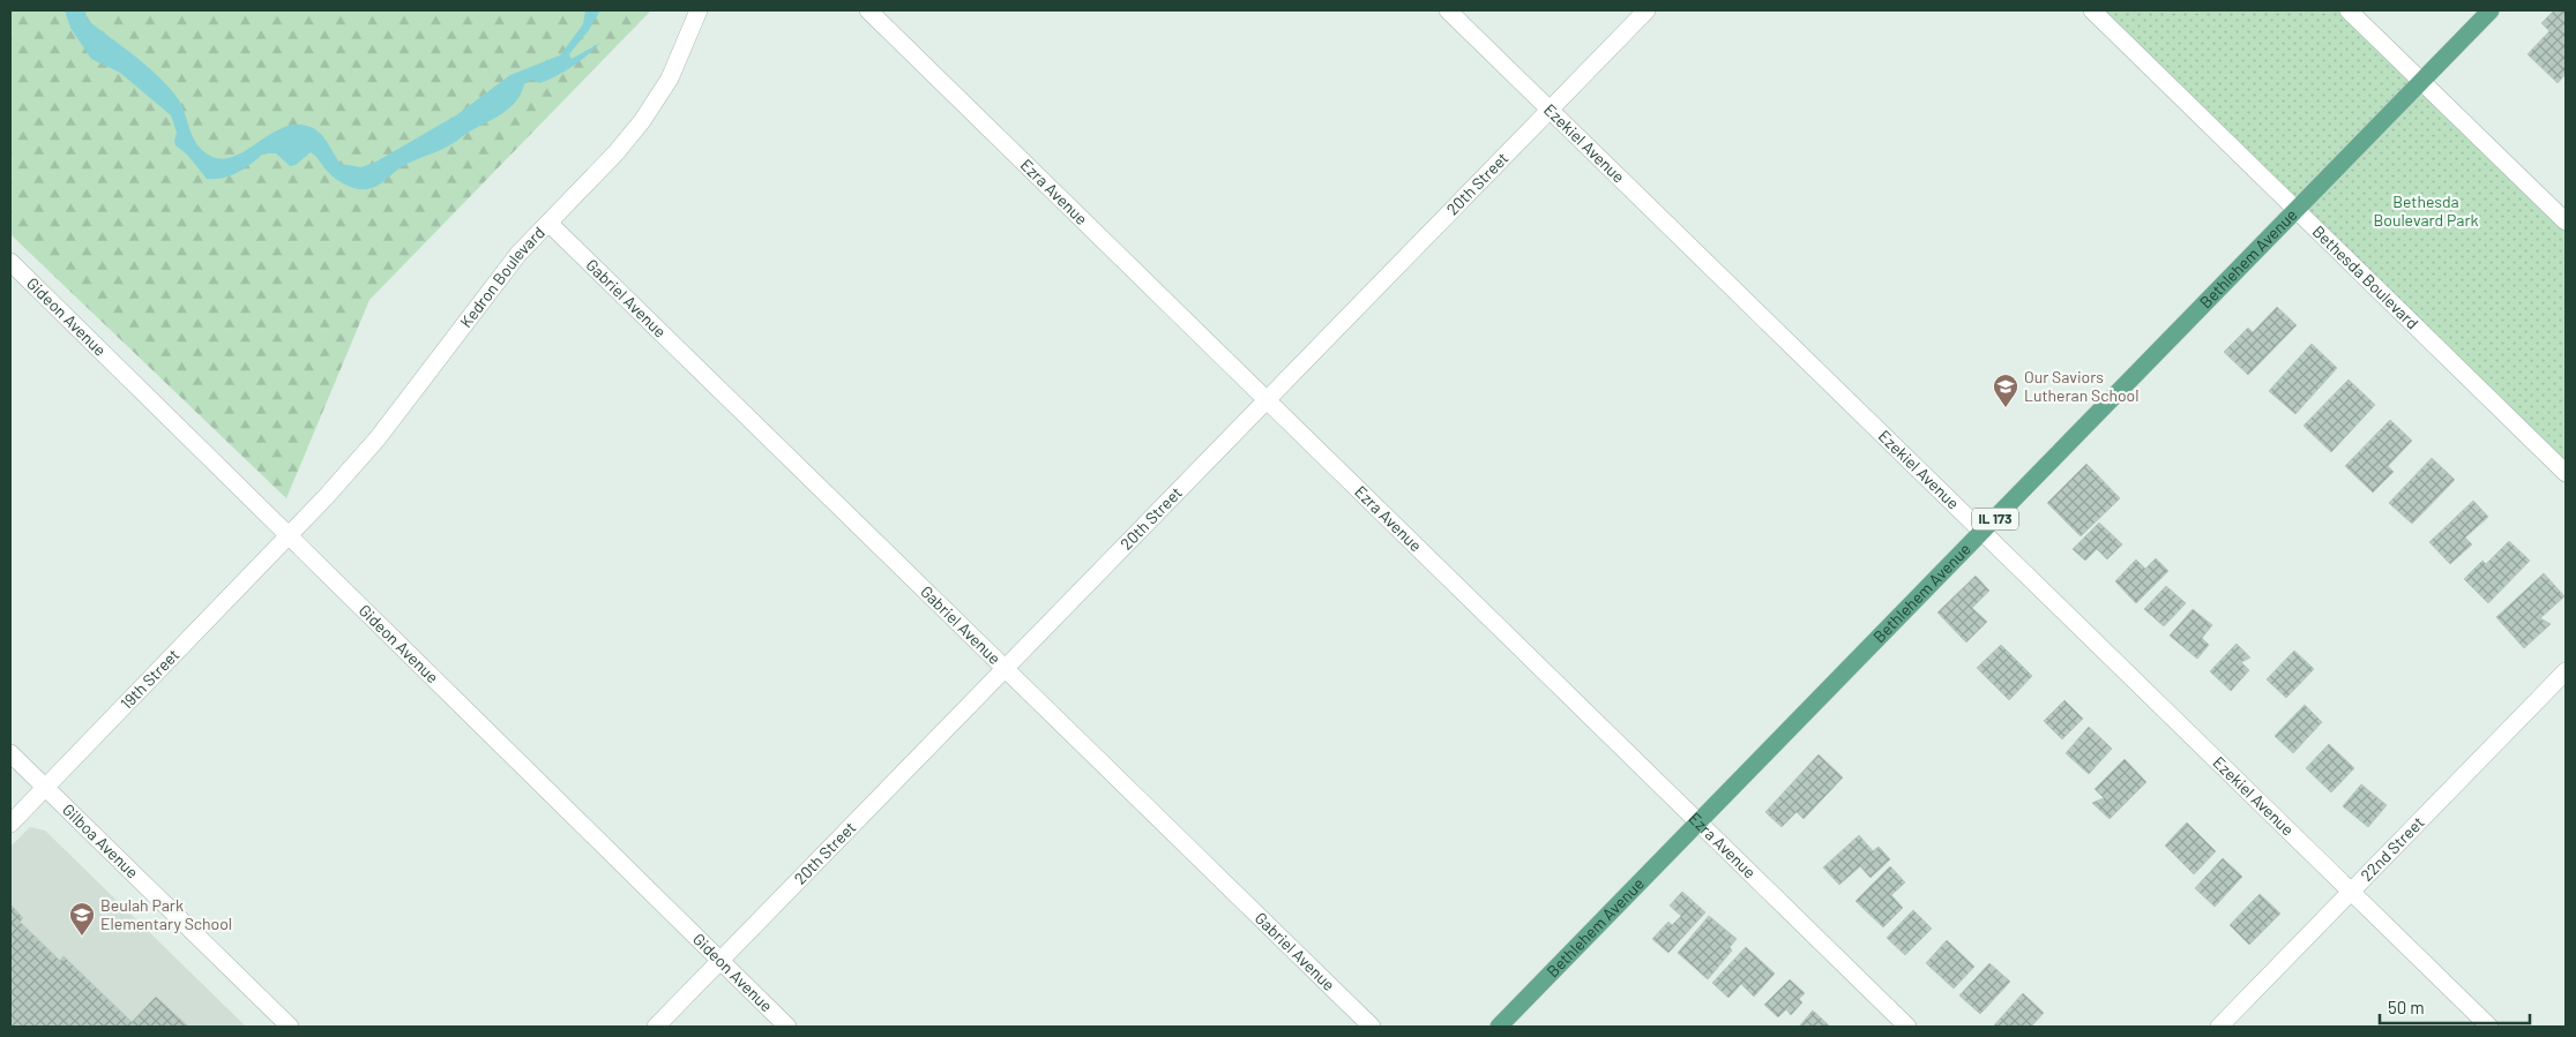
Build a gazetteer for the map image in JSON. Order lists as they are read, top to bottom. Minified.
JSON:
{"streets":{"main road":["Bethlehem Avenue","IL 173"],"street":["Ezekiel Avenue","20th Street","Ezra Avenue","Kedron Boulevard","Bethesda Boulevard","Gabriel Avenue","Gideon Avenue","19th Street","Gilboa Avenue","22nd Street"]},"crossings":[["Ezekiel Avenue","20th Street"],["Ezekiel Avenue","Bethlehem Avenue"],["Ezekiel Avenue","22nd Street"],["20th Street","Ezra Avenue"],["20th Street","Gabriel Avenue"],["20th Street","Gideon Avenue"],["Ezra Avenue","Bethlehem Avenue"],["Bethlehem Avenue","Bethesda Boulevard"],["Kedron Boulevard","Gabriel Avenue"],["Kedron Boulevard","Gideon Avenue"],["Kedron Boulevard","19th Street"],["Gideon Avenue","19th Street"],["19th Street","Gilboa Avenue"]],"parks":["Bethesda Boulevard Park"],"places":{"school or university":["Our Saviors Lutheran School","Beulah Park Elementary School"]},"scale_bar":"50 m"}
